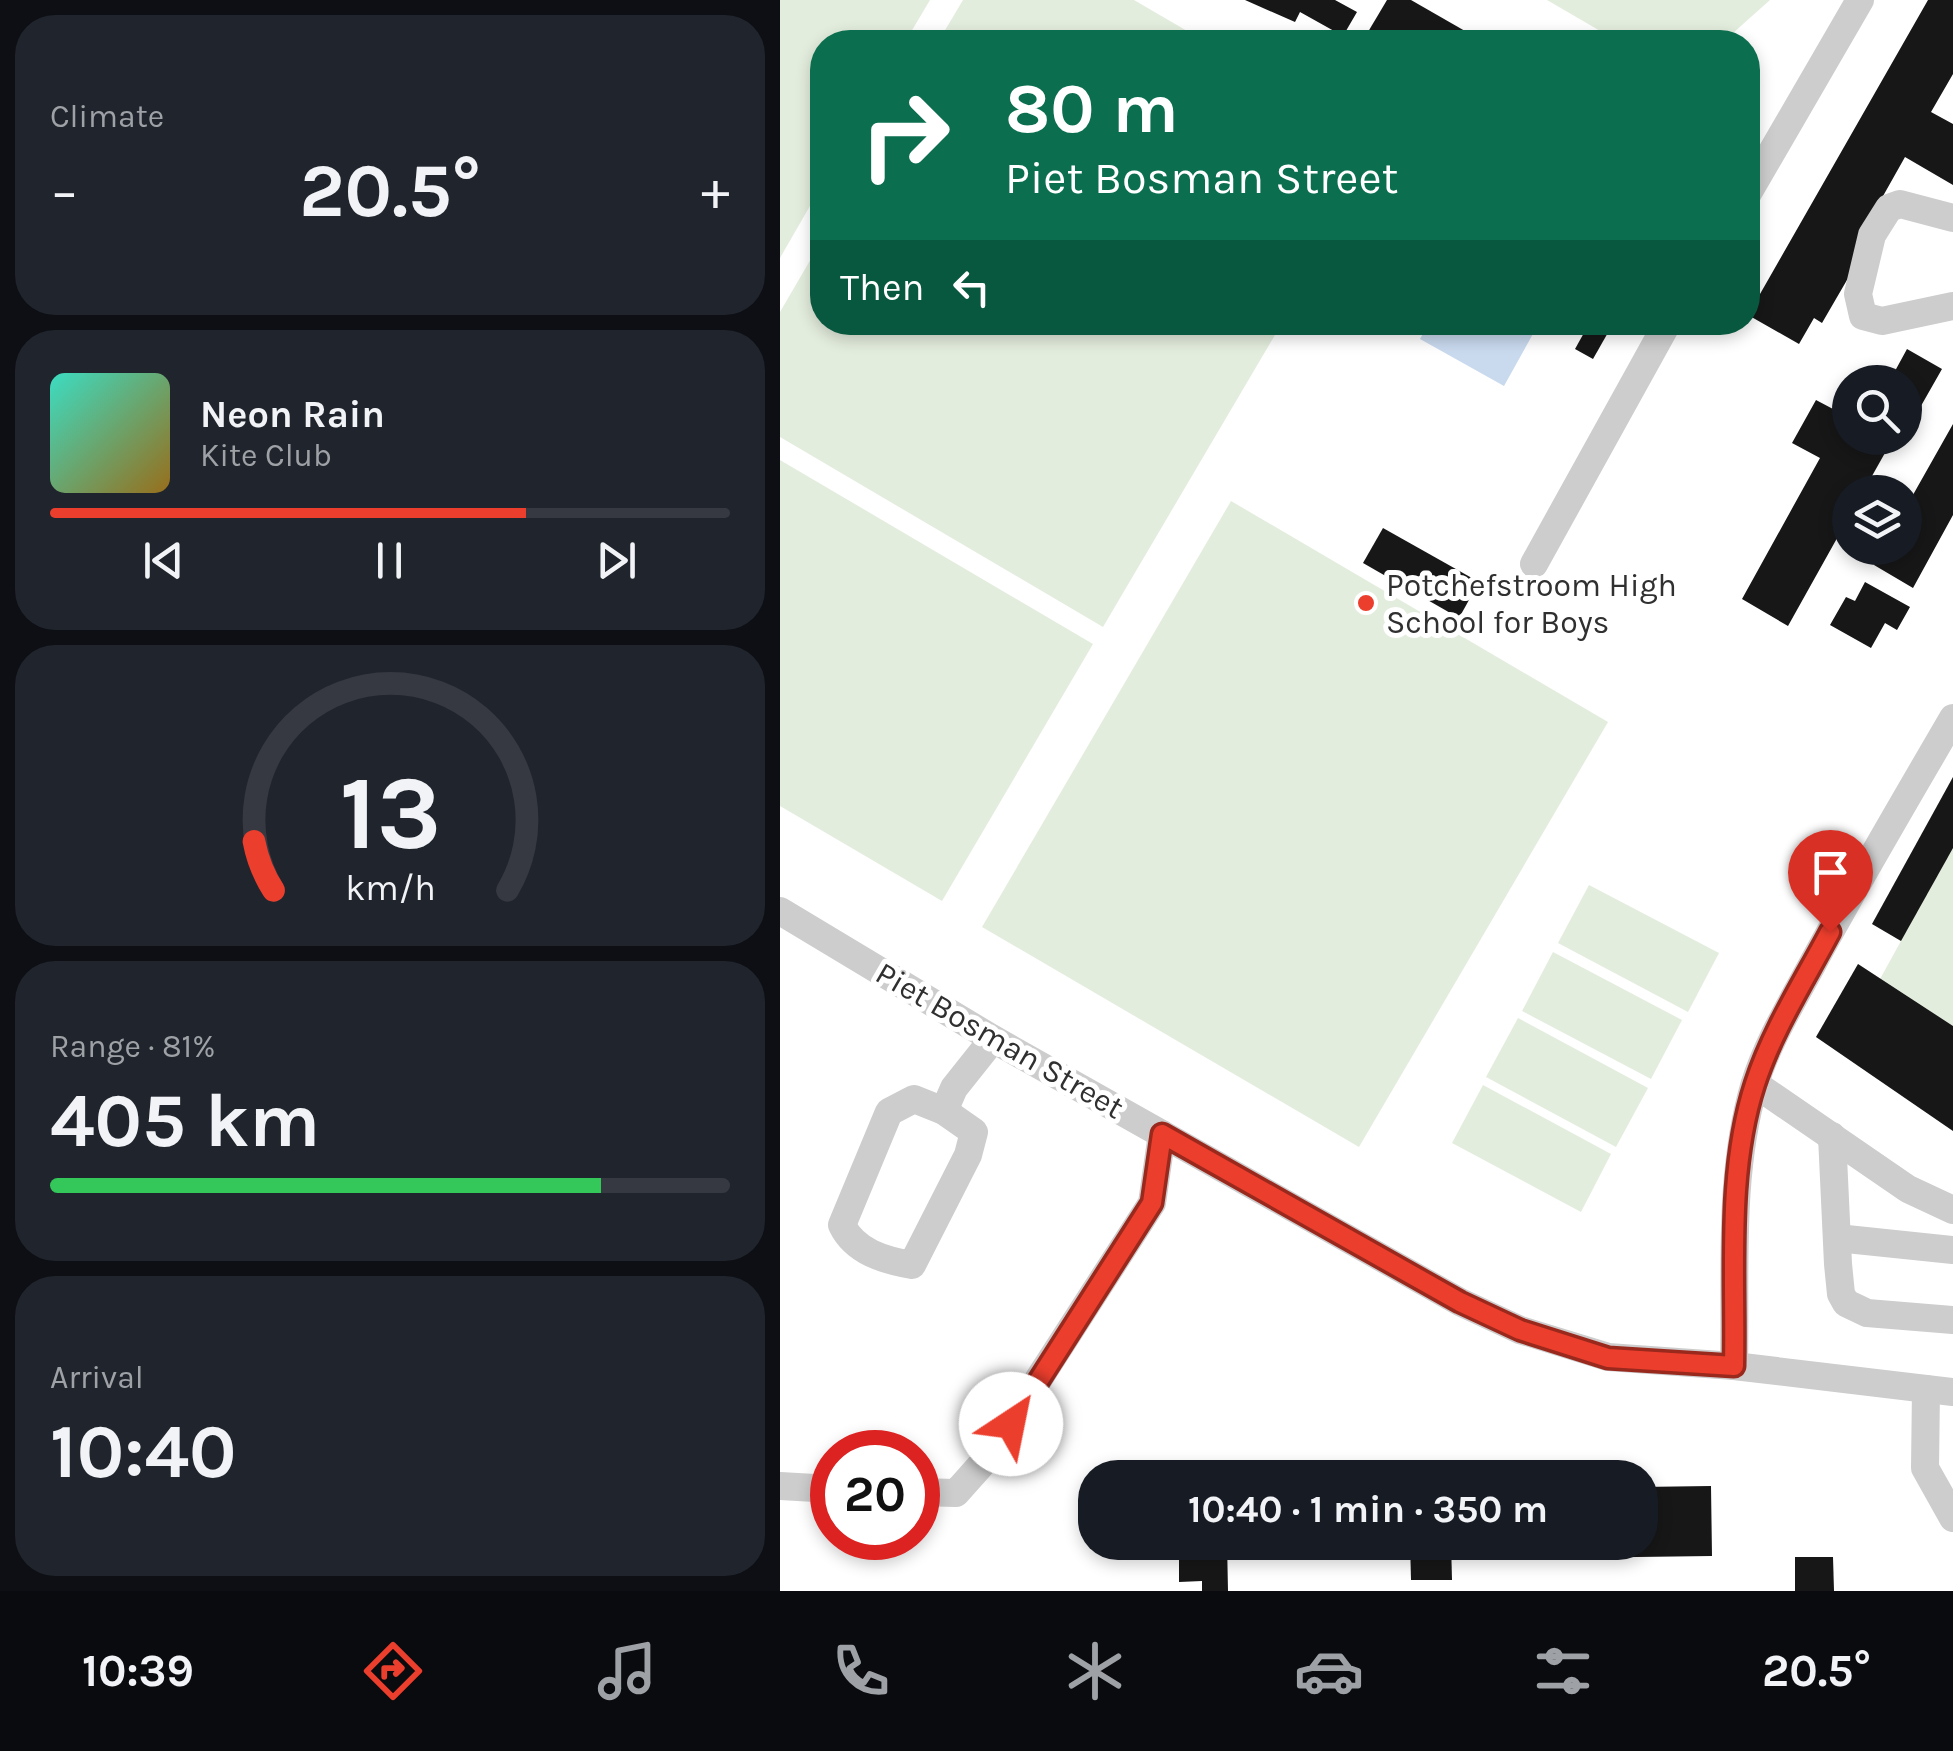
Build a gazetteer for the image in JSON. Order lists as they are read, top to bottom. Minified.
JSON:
{"streets":{"street":["Piet Bosman Street"]},"places":["Potchefstroom High School for Boys"],"page":{"tile":["Climate",["Range · 81%","405 km"],["Arrival","10:40"]],"turn":["80 m","Piet Bosman Street"],"heat":["−","20.5°","+"],"then":"Then","song":["Neon Rain","Kite Club"],"limit":"20","trip":"10:40 · 1 min · 350 m","tabs":["10:39","20.5°"],"gauge":["13","km/h"]}}
